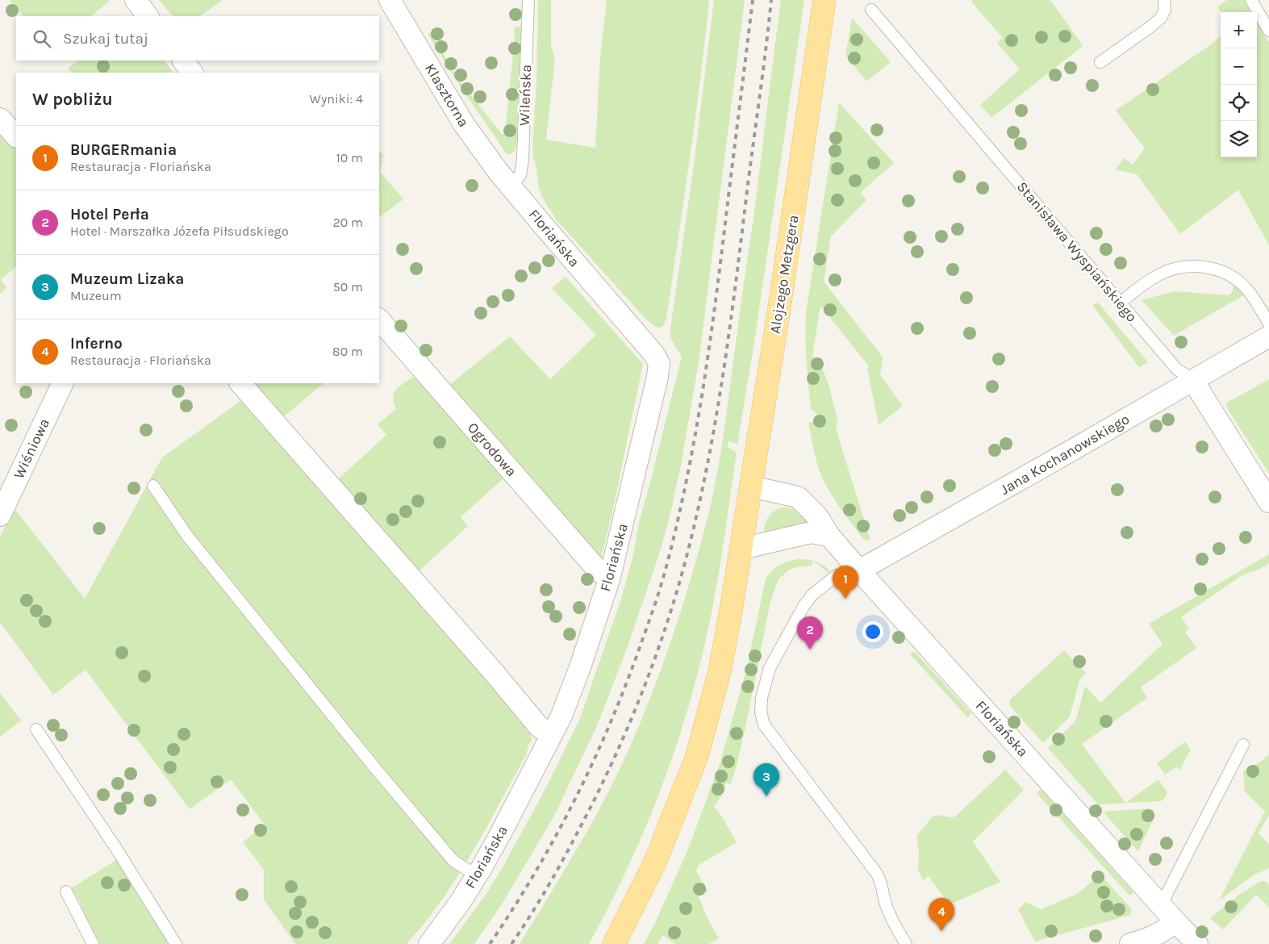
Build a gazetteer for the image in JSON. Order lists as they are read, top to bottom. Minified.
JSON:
{"streets":{"main road":["Alojzego Metzgera"],"street":["Klasztorna","Floriańska","Stanisława Wyspiańskiego","Wiśniowa","Ogrodowa","Jana Kochanowskiego"],"lane":["Wileńska"]},"crossings":[["Klasztorna","Wileńska"],["Klasztorna","Floriańska"],["Wileńska","Floriańska"],["Floriańska","Alojzego Metzgera"],["Floriańska","Ogrodowa"],["Floriańska","Jana Kochanowskiego"],["Stanisława Wyspiańskiego","Jana Kochanowskiego"]],"page":{"map_buttons":["+","−"],"search":"Szukaj tutaj","heading":["W pobliżu","Wyniki: 4"],"list":[{"mark":"1","name":"BURGERmania","note":"Restauracja · Floriańska","value":"10 m"},{"mark":"2","name":"Hotel Perła","note":"Hotel · Marszałka Józefa Piłsudskiego","value":"20 m"},{"mark":"3","name":"Muzeum Lizaka","note":"Muzeum","value":"50 m"},{"mark":"4","name":"Inferno","note":"Restauracja · Floriańska","value":"80 m"}],"pins":["1","2","3","4"]}}
